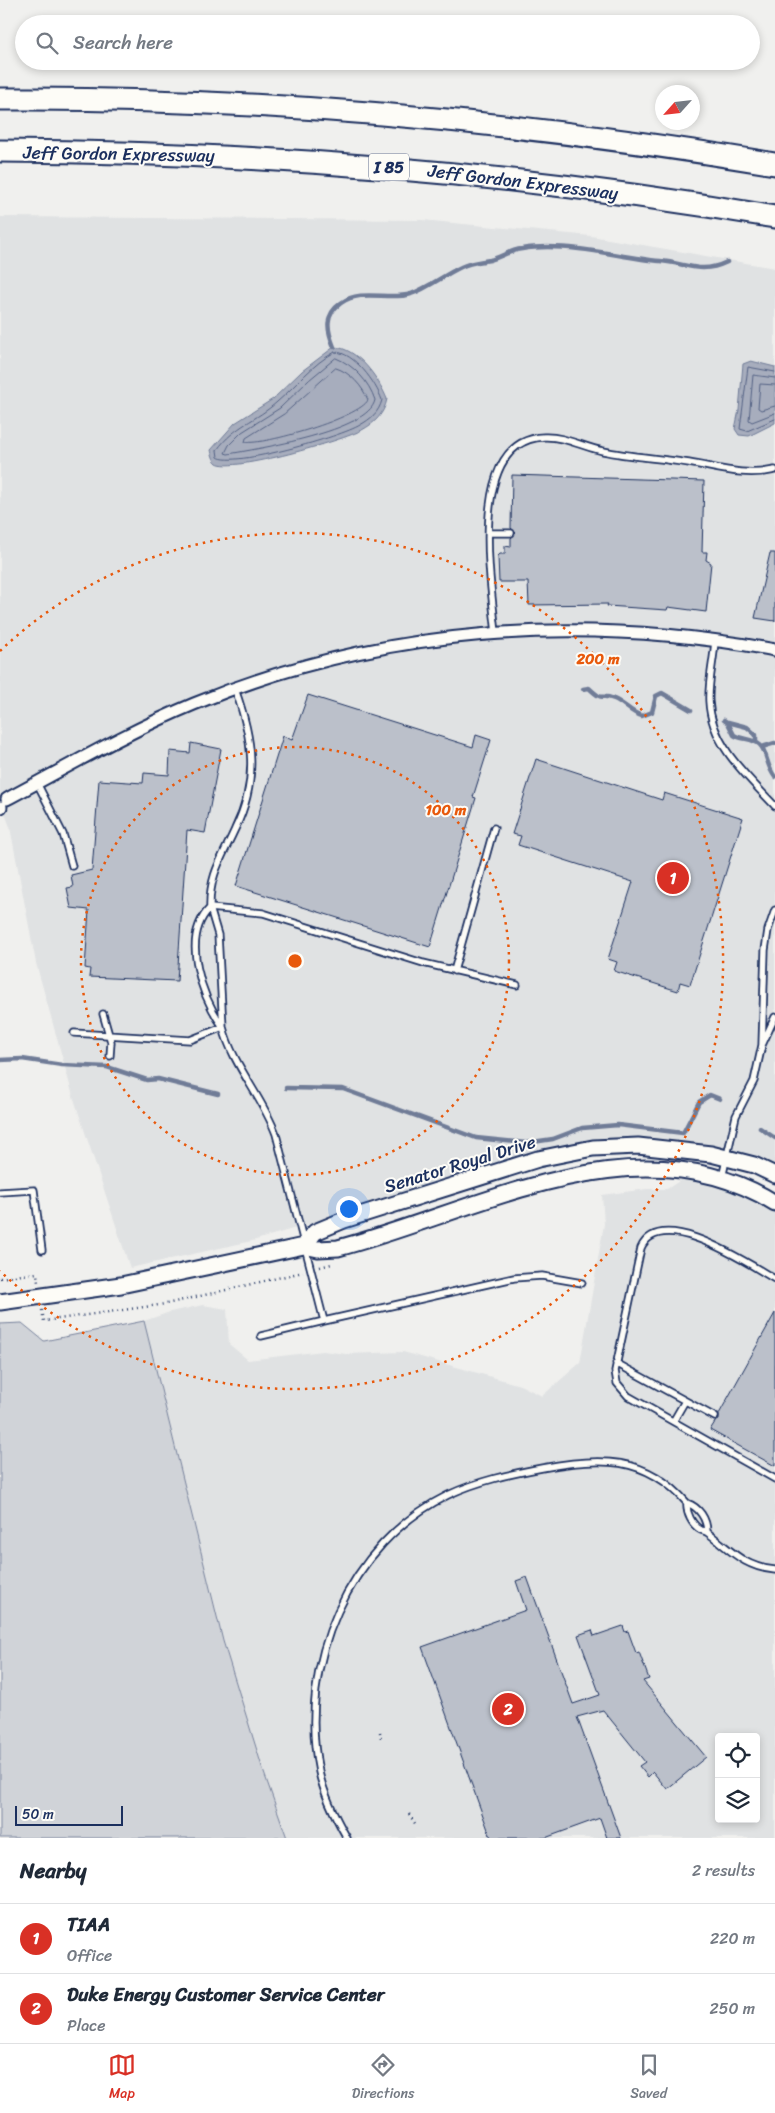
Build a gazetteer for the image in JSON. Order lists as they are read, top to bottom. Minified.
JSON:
{"streets":{"highway":["Jeff Gordon Expressway","I 85"],"street":["Senator Royal Drive"]},"scale_bar":"50 m","north":"bottom left","page":{"search":"Search here","pins":["1","2"],"scale":"50 m","heading":["Nearby","2 results"],"list":[{"mark":"1","name":"TIAA","note":"Office","value":"220 m"},{"mark":"2","name":"Duke Energy Customer Service Center","note":"Place","value":"250 m"}],"nav":["Map","Directions","Saved"]},"rings":["200 m","100 m"]}
